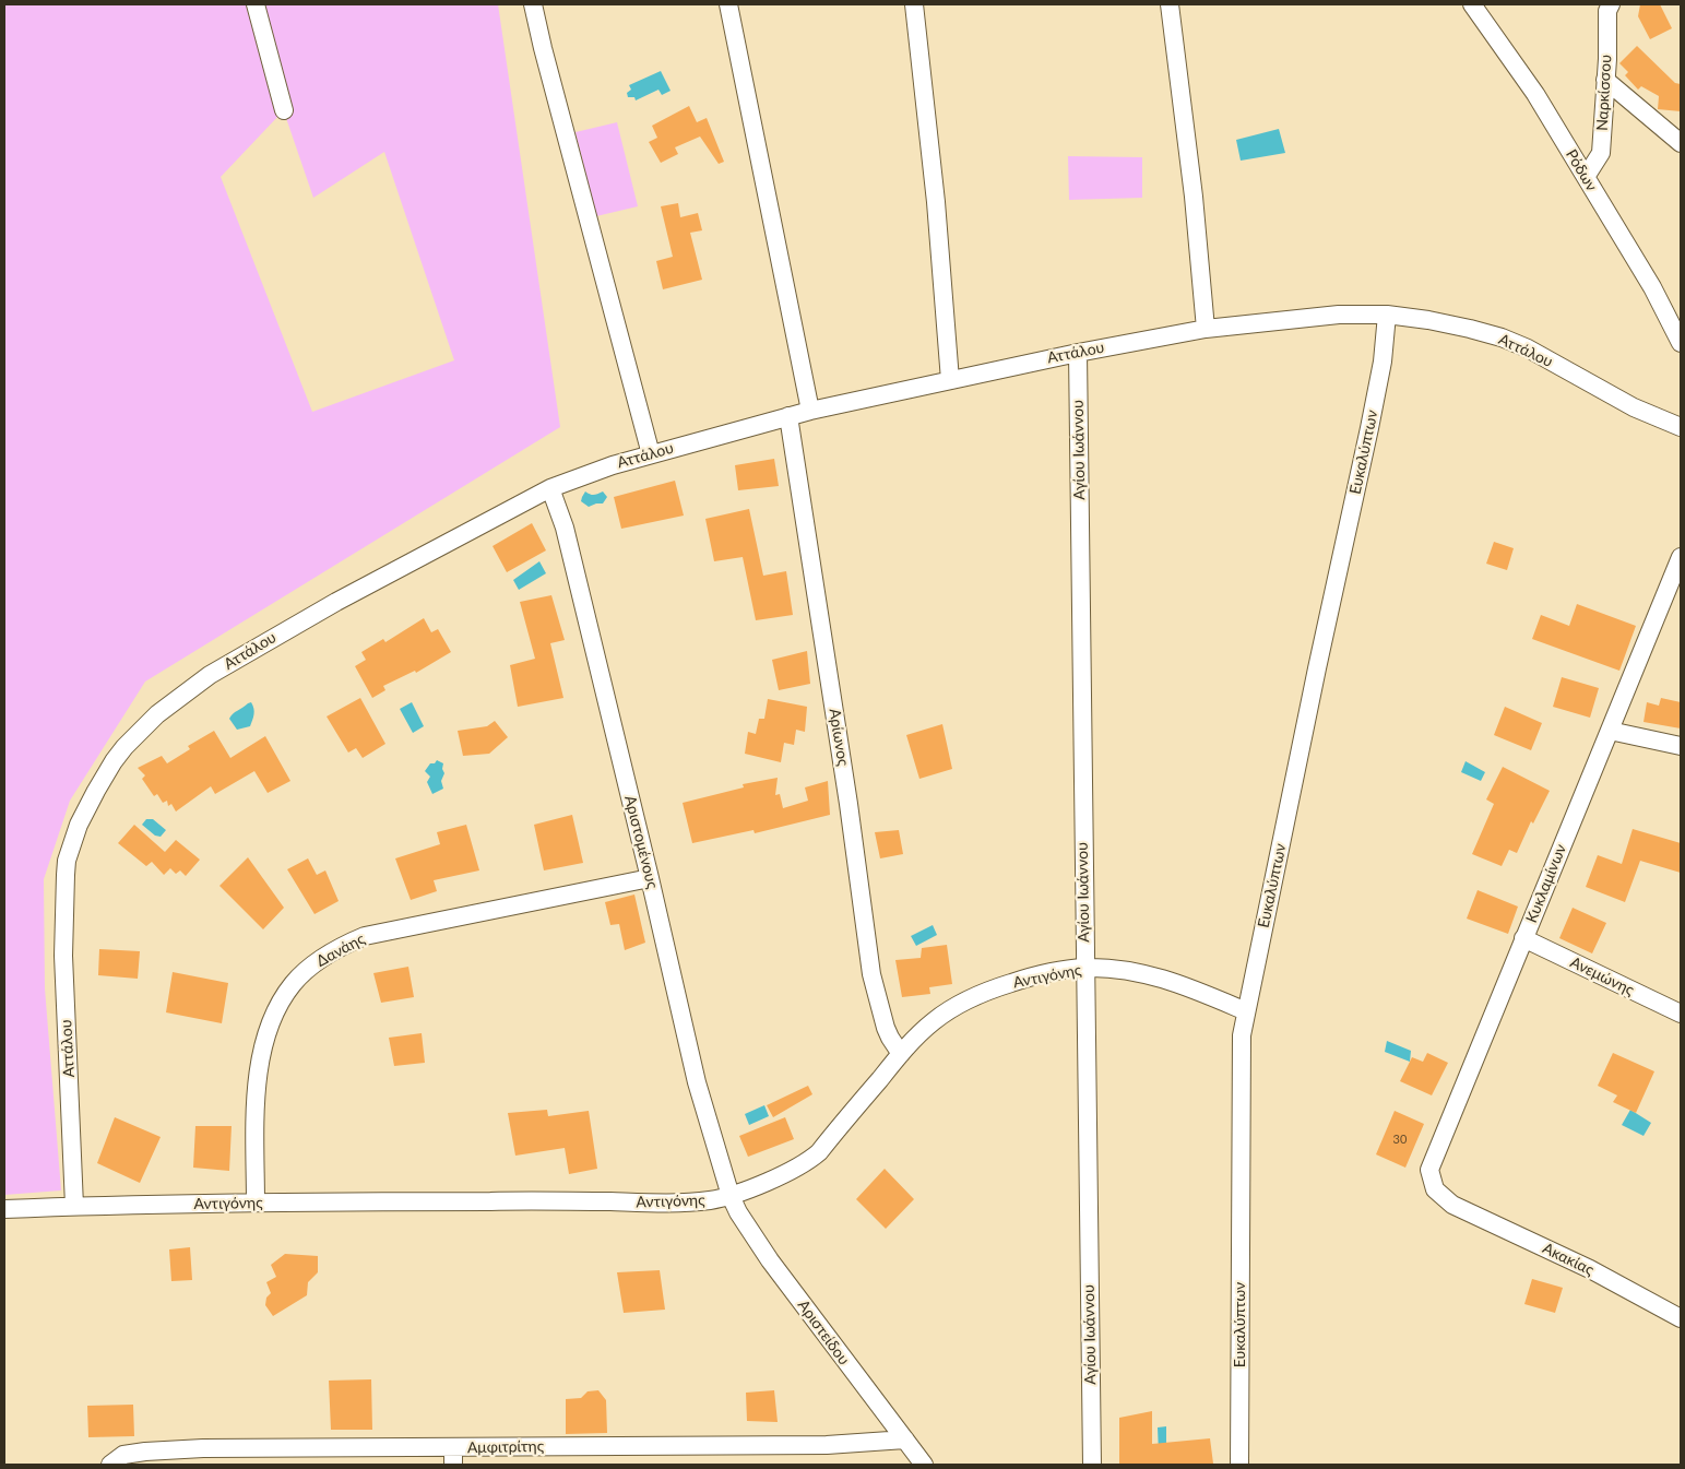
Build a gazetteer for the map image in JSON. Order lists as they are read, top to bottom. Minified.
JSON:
{"streets":{"street":["Ναρκίσσου","Ρόδων","Αττάλου","Αγίου Ιωάννου","Ευκαλύπτων","Αρίωνος","Αριστομένους","Κυκλαμίνων","Δανάης","Αντιγόνης","Ανεμώνης","Ακακίας","Αριστείδου","Αμφιτρίτης"]},"crossings":[["Ναρκίσσου","Ρόδων"],["Αττάλου","Αγίου Ιωάννου"],["Αττάλου","Ευκαλύπτων"],["Αττάλου","Αρίωνος"],["Αττάλου","Αριστομένους"],["Αττάλου","Αντιγόνης"],["Αγίου Ιωάννου","Αντιγόνης"],["Ευκαλύπτων","Αντιγόνης"],["Αρίωνος","Αντιγόνης"],["Αριστομένους","Δανάης"],["Αριστομένους","Αντιγόνης"],["Αριστομένους","Αριστείδου"],["Κυκλαμίνων","Ανεμώνης"],["Κυκλαμίνων","Ακακίας"],["Δανάης","Αντιγόνης"],["Αντιγόνης","Αριστείδου"],["Αριστείδου","Αμφιτρίτης"]],"house_numbers":["30"]}
